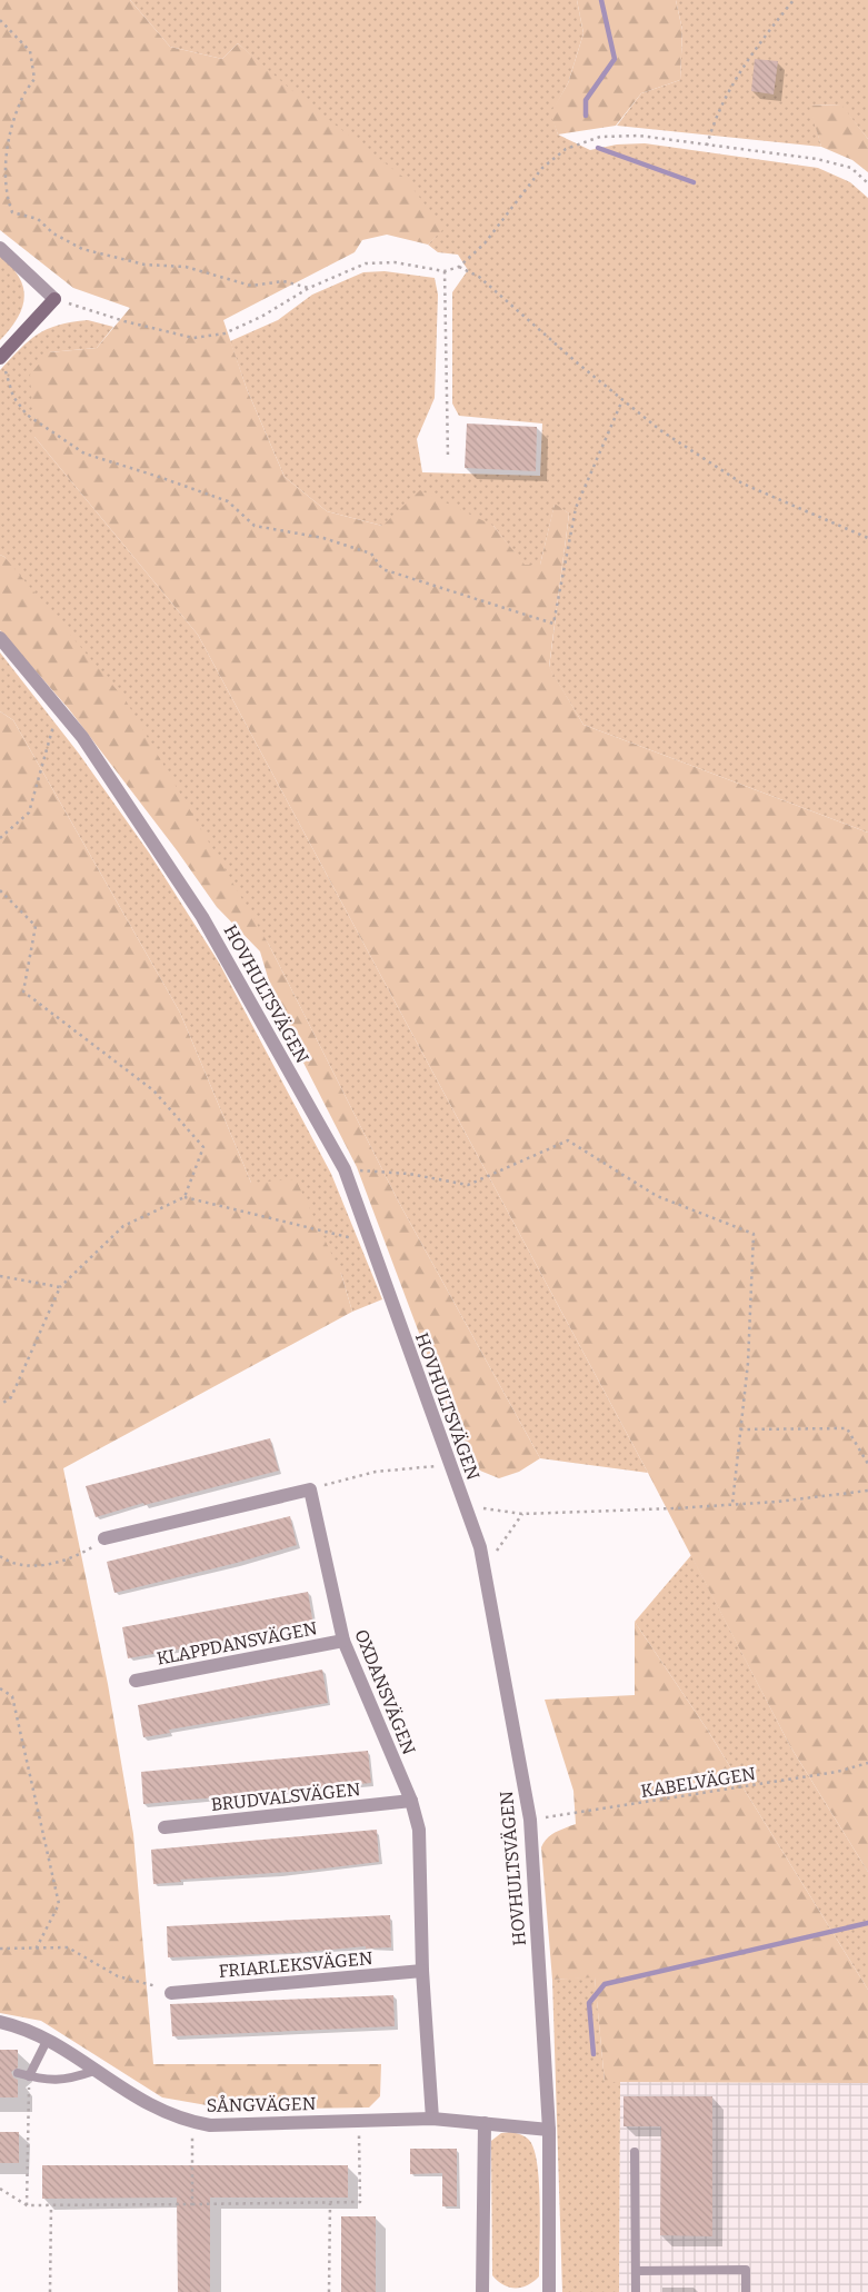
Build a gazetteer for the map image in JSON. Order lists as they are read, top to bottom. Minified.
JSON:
{"streets":{"street":["HOVHULTSVÄGEN","KLAPPDANSVÄGEN","OXDANSVÄGEN","BRUDVALSVÄGEN","FRIARLEKSVÄGEN","SÅNGVÄGEN"],"path":["KABELVÄGEN"]},"crossings":[["HOVHULTSVÄGEN","KABELVÄGEN"],["HOVHULTSVÄGEN","SÅNGVÄGEN"],["KLAPPDANSVÄGEN","OXDANSVÄGEN"],["OXDANSVÄGEN","BRUDVALSVÄGEN"],["OXDANSVÄGEN","FRIARLEKSVÄGEN"],["OXDANSVÄGEN","SÅNGVÄGEN"]]}
